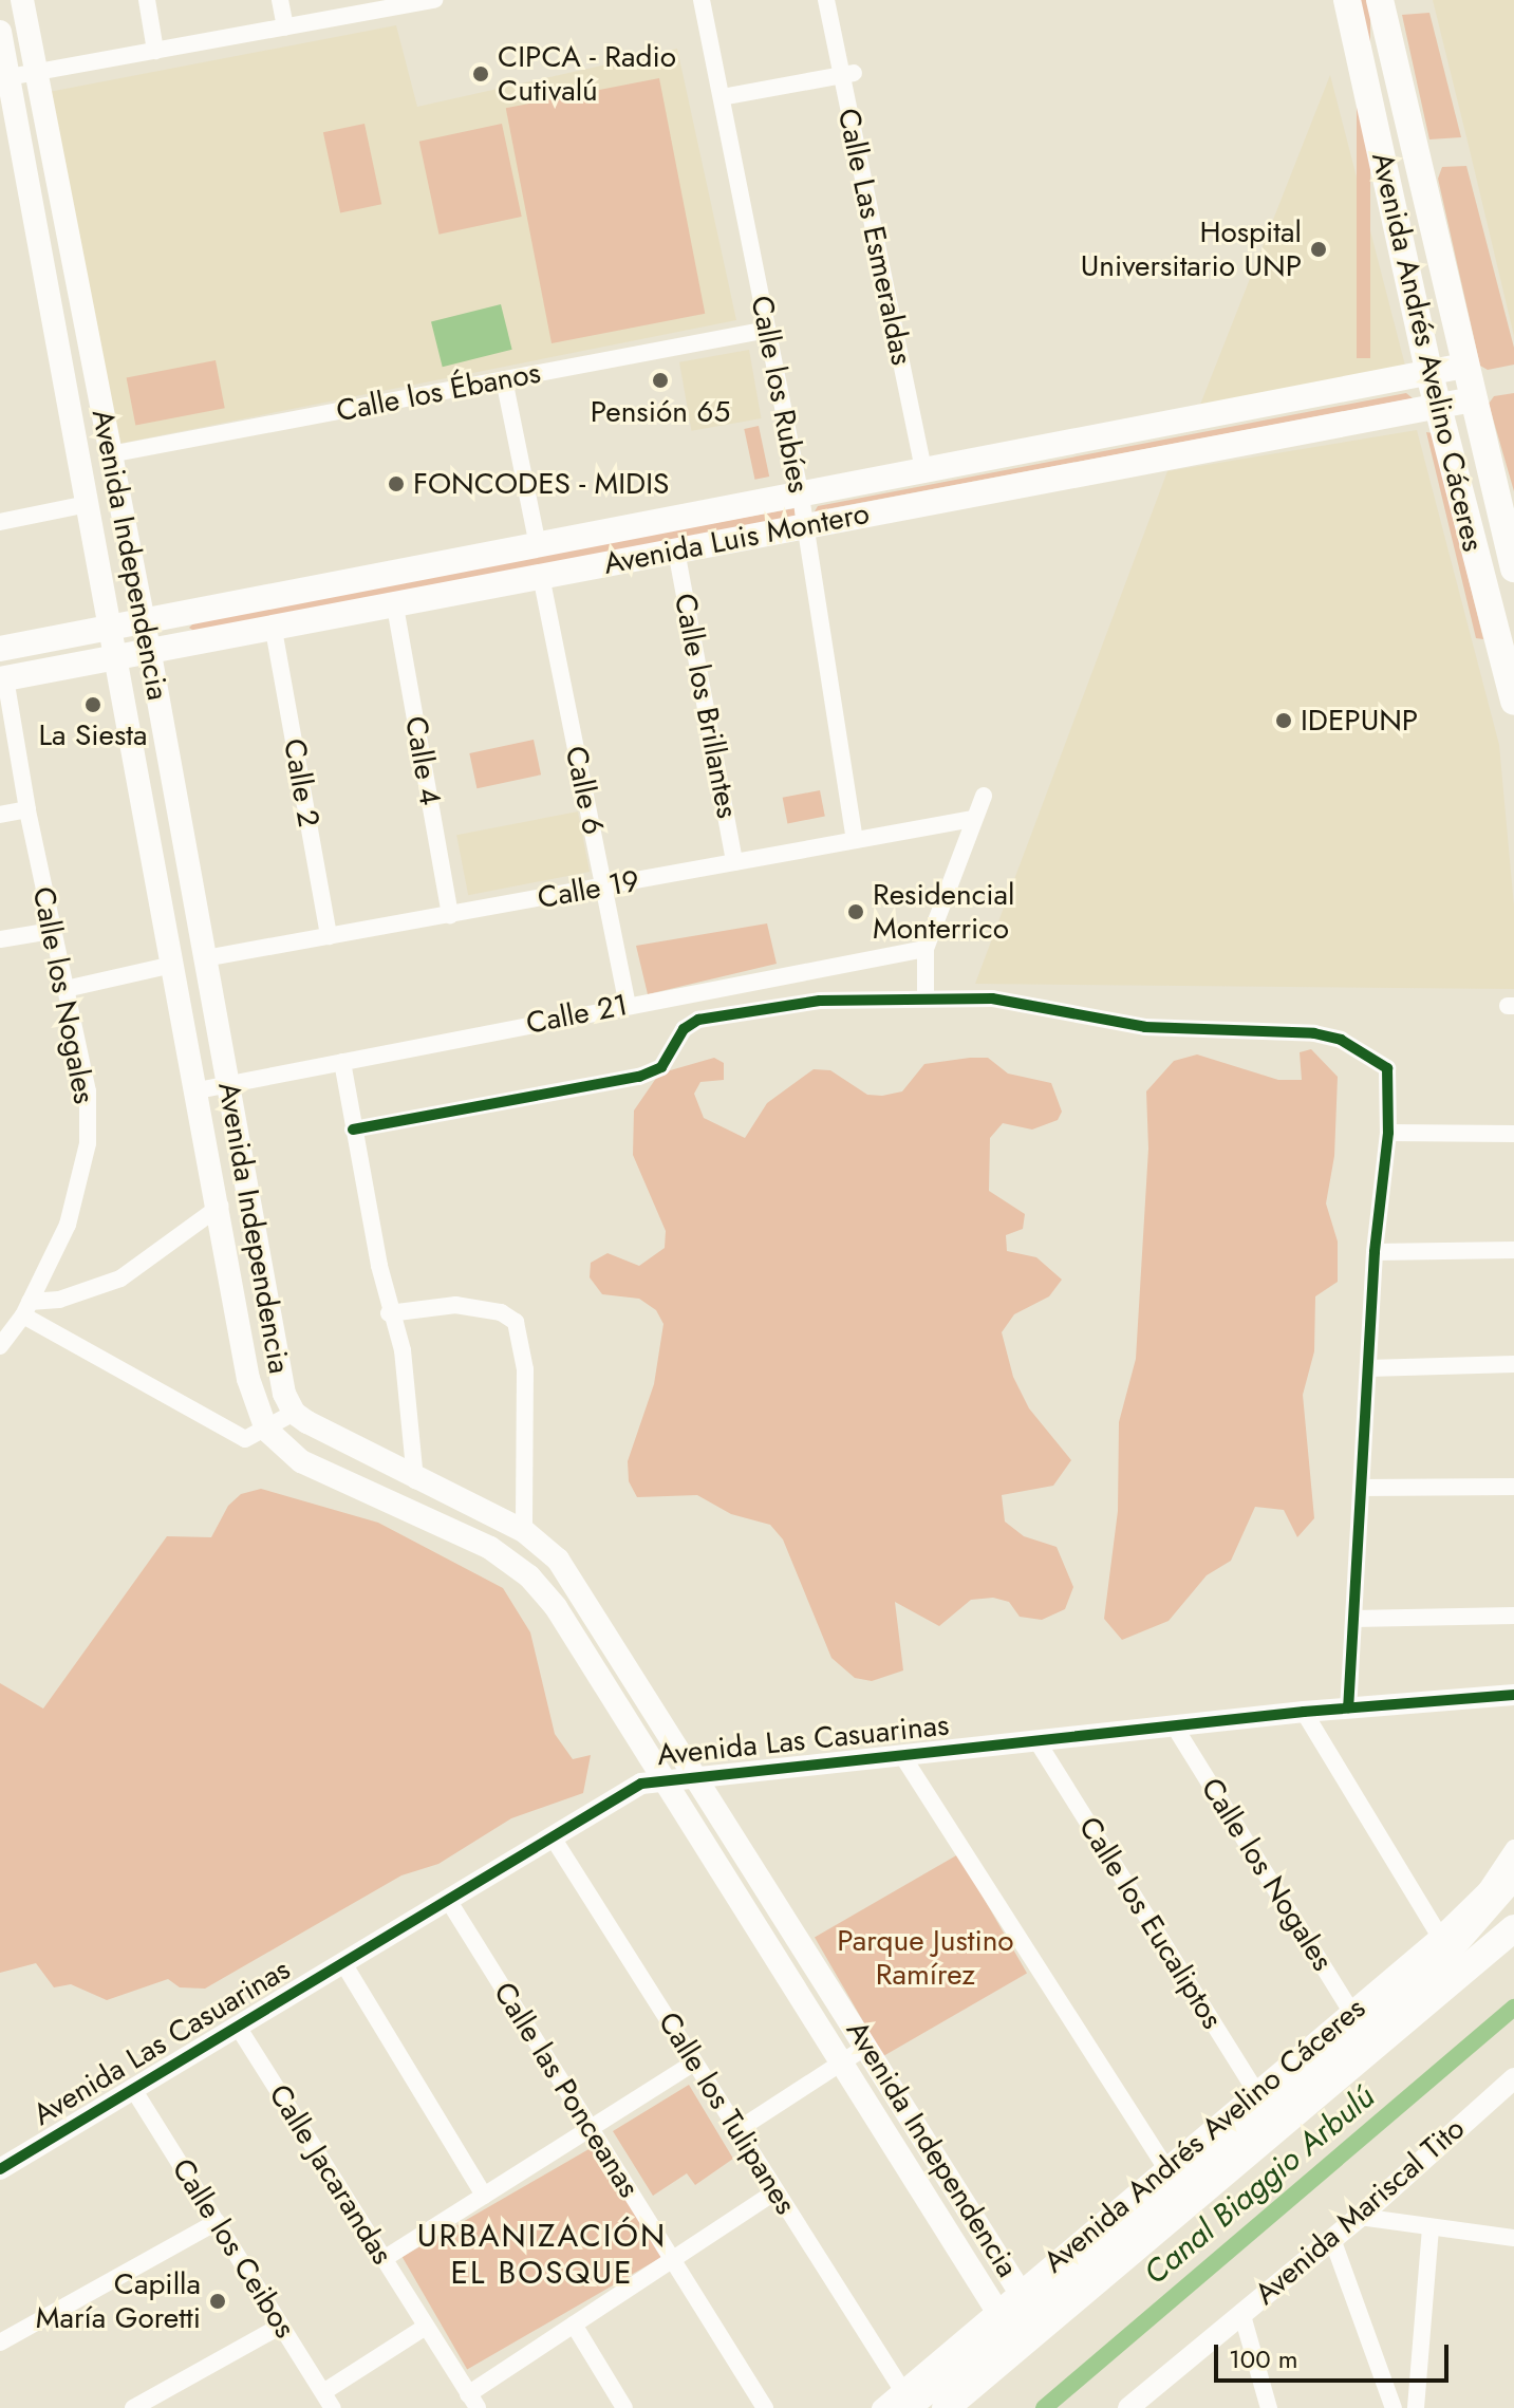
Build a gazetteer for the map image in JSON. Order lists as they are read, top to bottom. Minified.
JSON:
{"streets":{"highway":["Avenida Andrés Avelino Cáceres"],"main road":["Avenida Luis Montero","Avenida Independencia"],"street":["Calle Las Esmeraldas","Calle los Ébanos","Calle los Rubíes","Calle los Brillantes","Calle 4","Calle 2","Calle 6","Calle 19","Calle los Nogales","Calle 21","Avenida Las Casuarinas","Calle los Eucaliptos","Calle las Ponceanas","Calle los Tulipanes","Calle Jacarandas","Avenida Mariscal Tito","Calle los Ceibos"]},"crossings":[["Calle Las Esmeraldas","Avenida Luis Montero"],["Avenida Andrés Avelino Cáceres","Avenida Luis Montero"],["Avenida Andrés Avelino Cáceres","Avenida Independencia"],["Avenida Andrés Avelino Cáceres","Calle los Nogales"],["Avenida Andrés Avelino Cáceres","Calle los Eucaliptos"],["Avenida Andrés Avelino Cáceres","Calle los Tulipanes"],["Calle los Ébanos","Calle los Rubíes"],["Calle los Ébanos","Avenida Independencia"],["Calle los Rubíes","Avenida Luis Montero"],["Calle los Rubíes","Calle 19"],["Avenida Luis Montero","Avenida Independencia"],["Avenida Luis Montero","Calle los Brillantes"],["Avenida Luis Montero","Calle 4"],["Avenida Luis Montero","Calle 2"],["Avenida Luis Montero","Calle 6"],["Avenida Luis Montero","Calle los Nogales"],["Avenida Independencia","Calle 19"],["Avenida Independencia","Calle 21"],["Avenida Independencia","Avenida Las Casuarinas"],["Calle los Brillantes","Calle 19"],["Calle 4","Calle 19"],["Calle 2","Calle 19"],["Calle 6","Calle 19"],["Calle 6","Calle 21"],["Calle los Nogales","Avenida Las Casuarinas"],["Avenida Las Casuarinas","Calle los Eucaliptos"],["Avenida Las Casuarinas","Calle las Ponceanas"],["Avenida Las Casuarinas","Calle los Tulipanes"],["Avenida Las Casuarinas","Calle Jacarandas"],["Avenida Las Casuarinas","Calle los Ceibos"]],"districts":["URBANIZACIÓN EL BOSQUE"],"water":["Canal Biaggio Arbulú"],"parks":["Parque Justino Ramírez"],"places":["CIPCA - Radio Cutivalú","Hospital Universitario UNP","Pensión 65","FONCODES - MIDIS","La Siesta","IDEPUNP","Residencial Monterrico","Capilla María Goretti"],"scale_bar":"100 m"}
